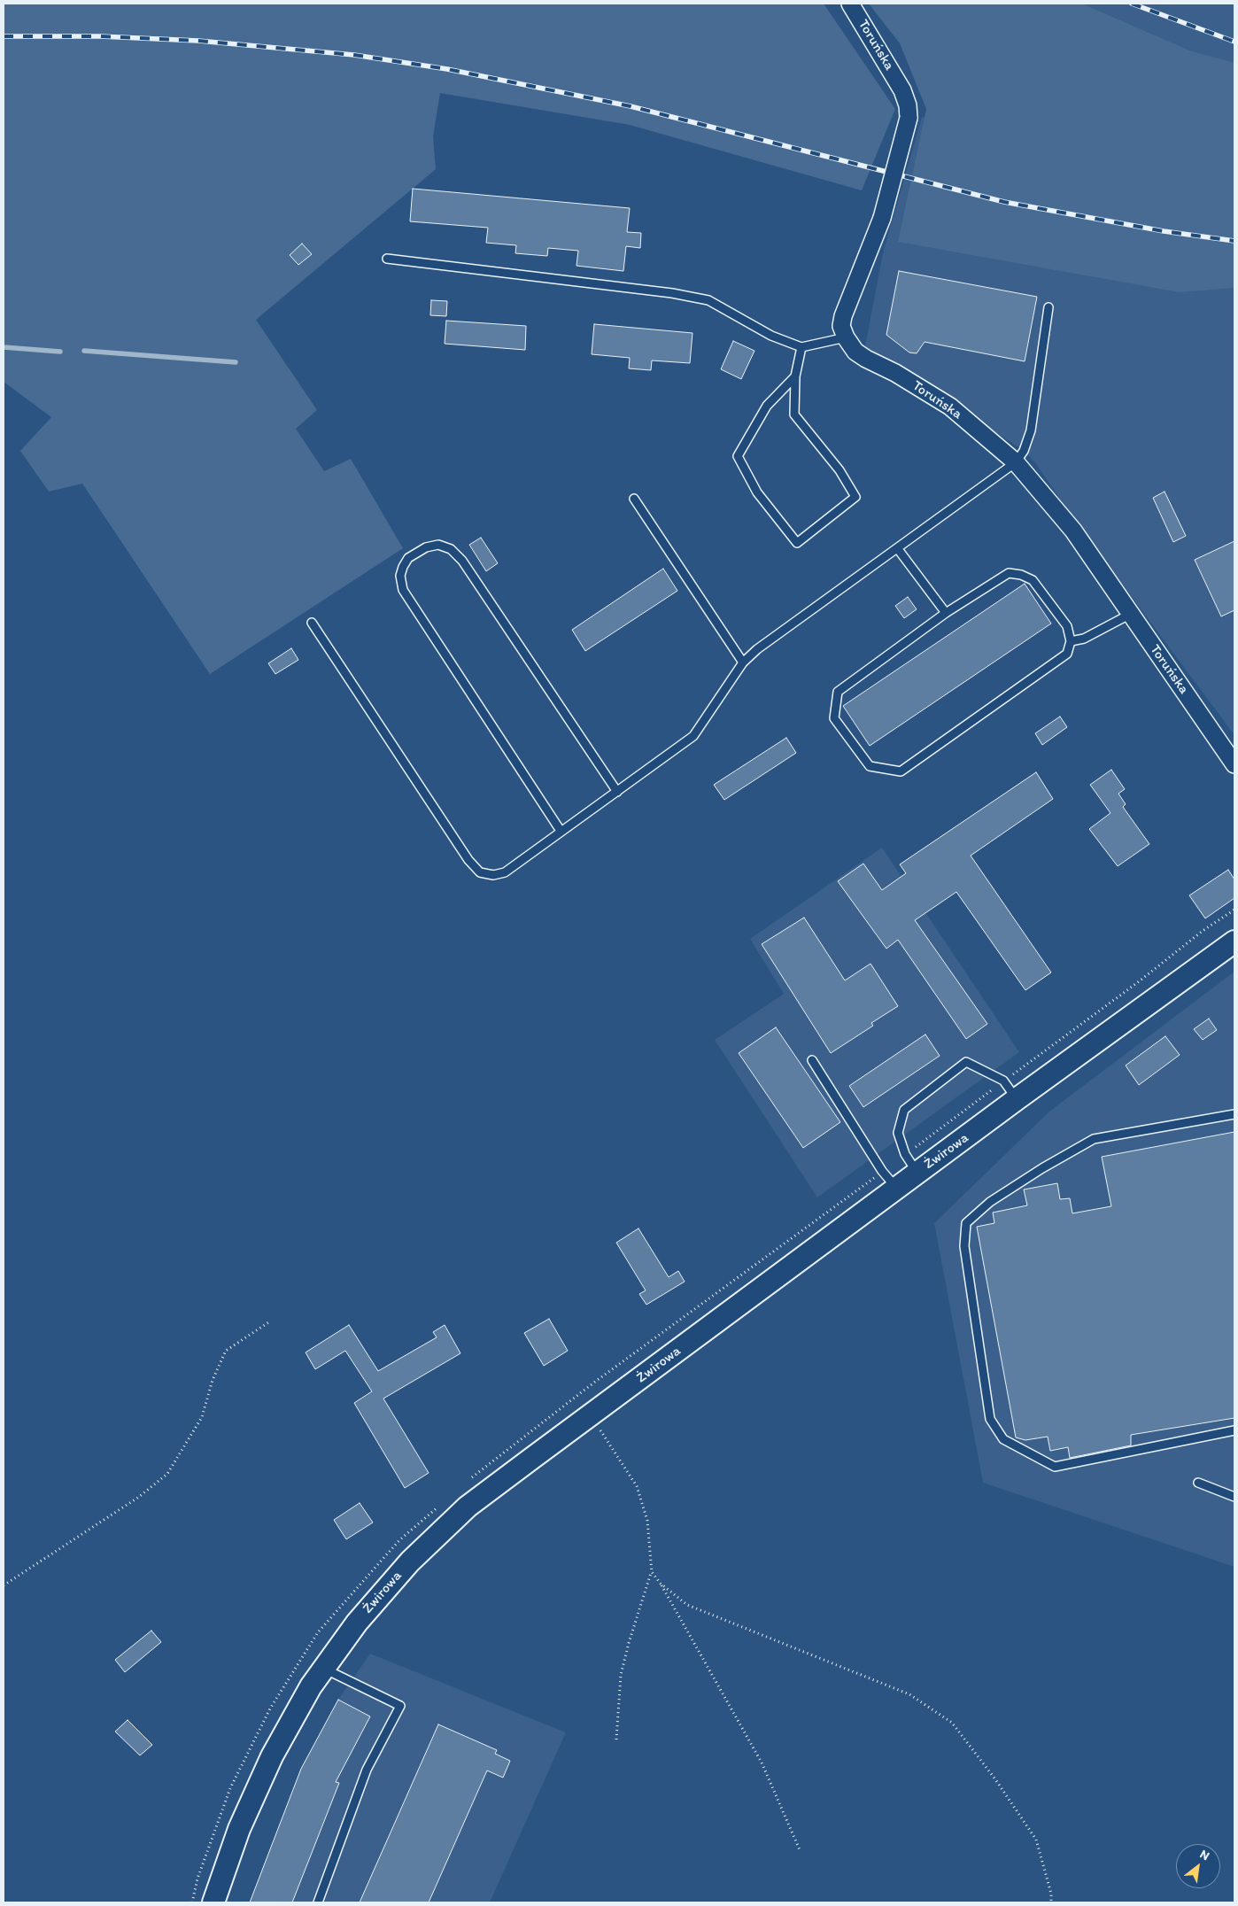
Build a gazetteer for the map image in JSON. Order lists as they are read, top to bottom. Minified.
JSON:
{"streets":{"street":["Toruńska","Żwirowa"]},"north":"top right"}
